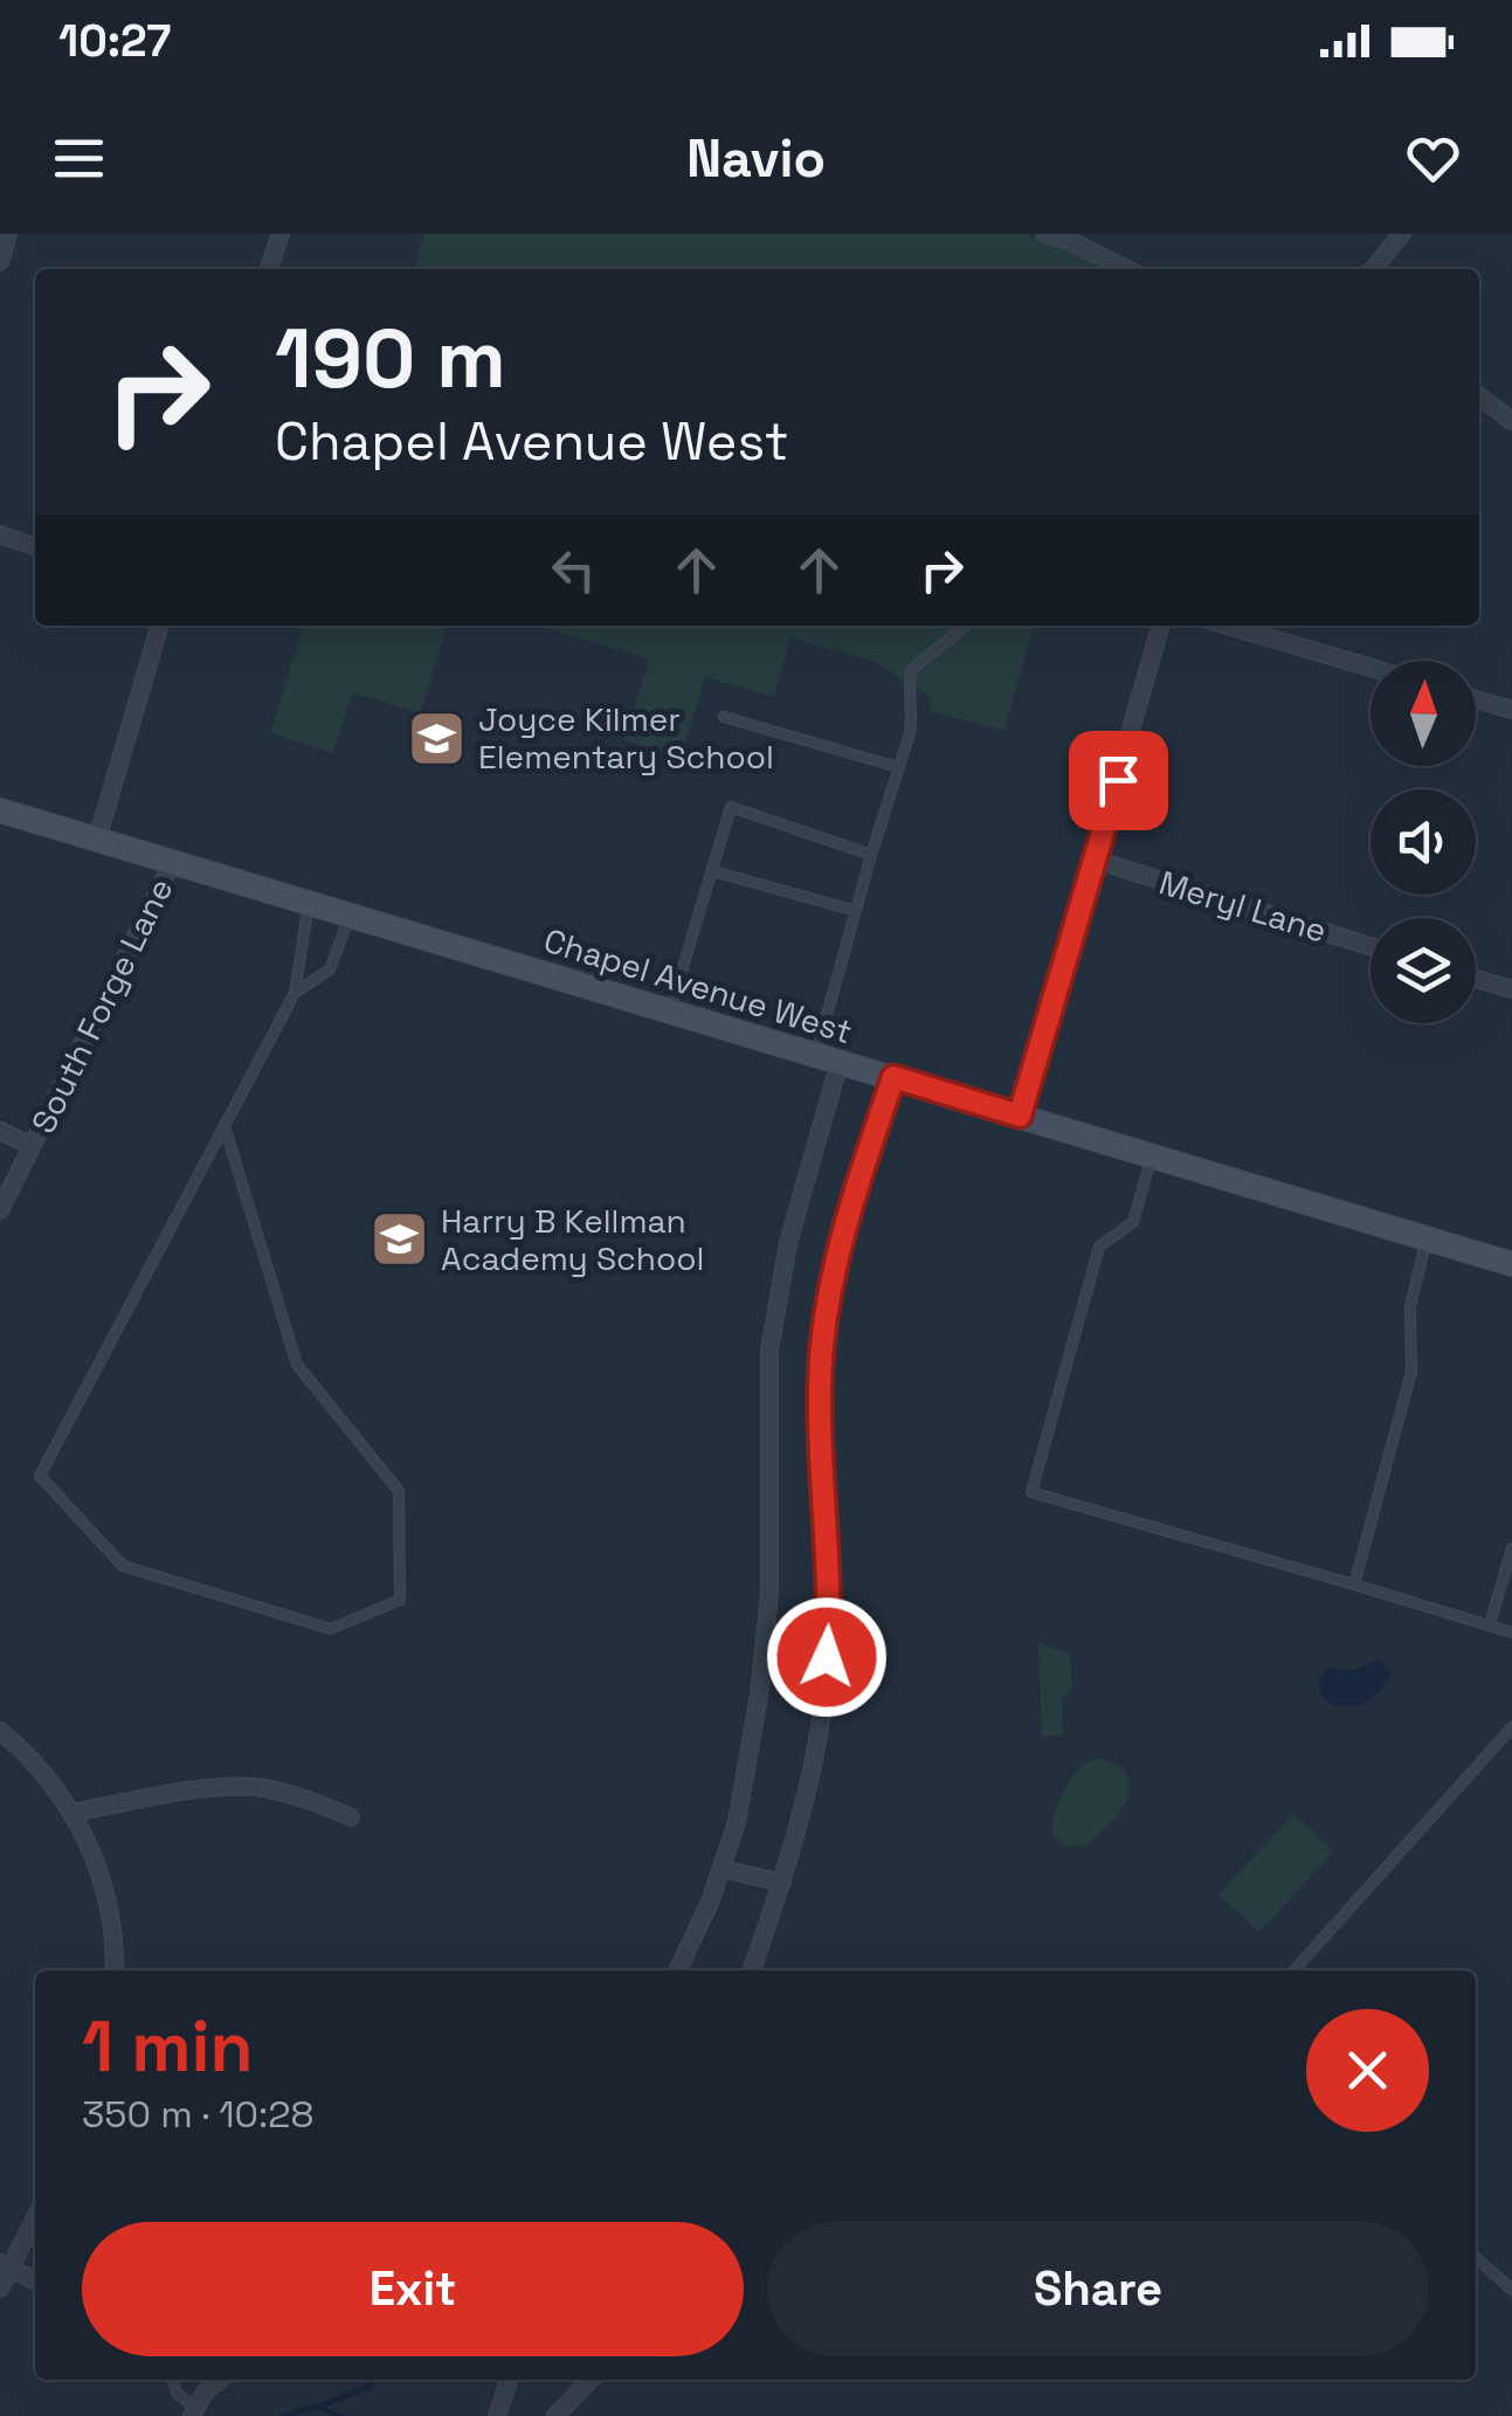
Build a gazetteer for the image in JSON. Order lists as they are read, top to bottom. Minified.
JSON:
{"streets":{"main road":["Chapel Avenue West"],"street":["Meryl Lane","South Forge Lane"]},"crossings":[["Chapel Avenue West","South Forge Lane"]],"places":{"school or university":["Joyce Kilmer Elementary School","Harry B Kellman Academy School"]},"north":"top","page":{"status":"10:27","header":"Navio","turn":["190 m","Chapel Avenue West"],"heading":["1 min","350 m · 10:28"],"buttons":["Exit","Share"]}}
